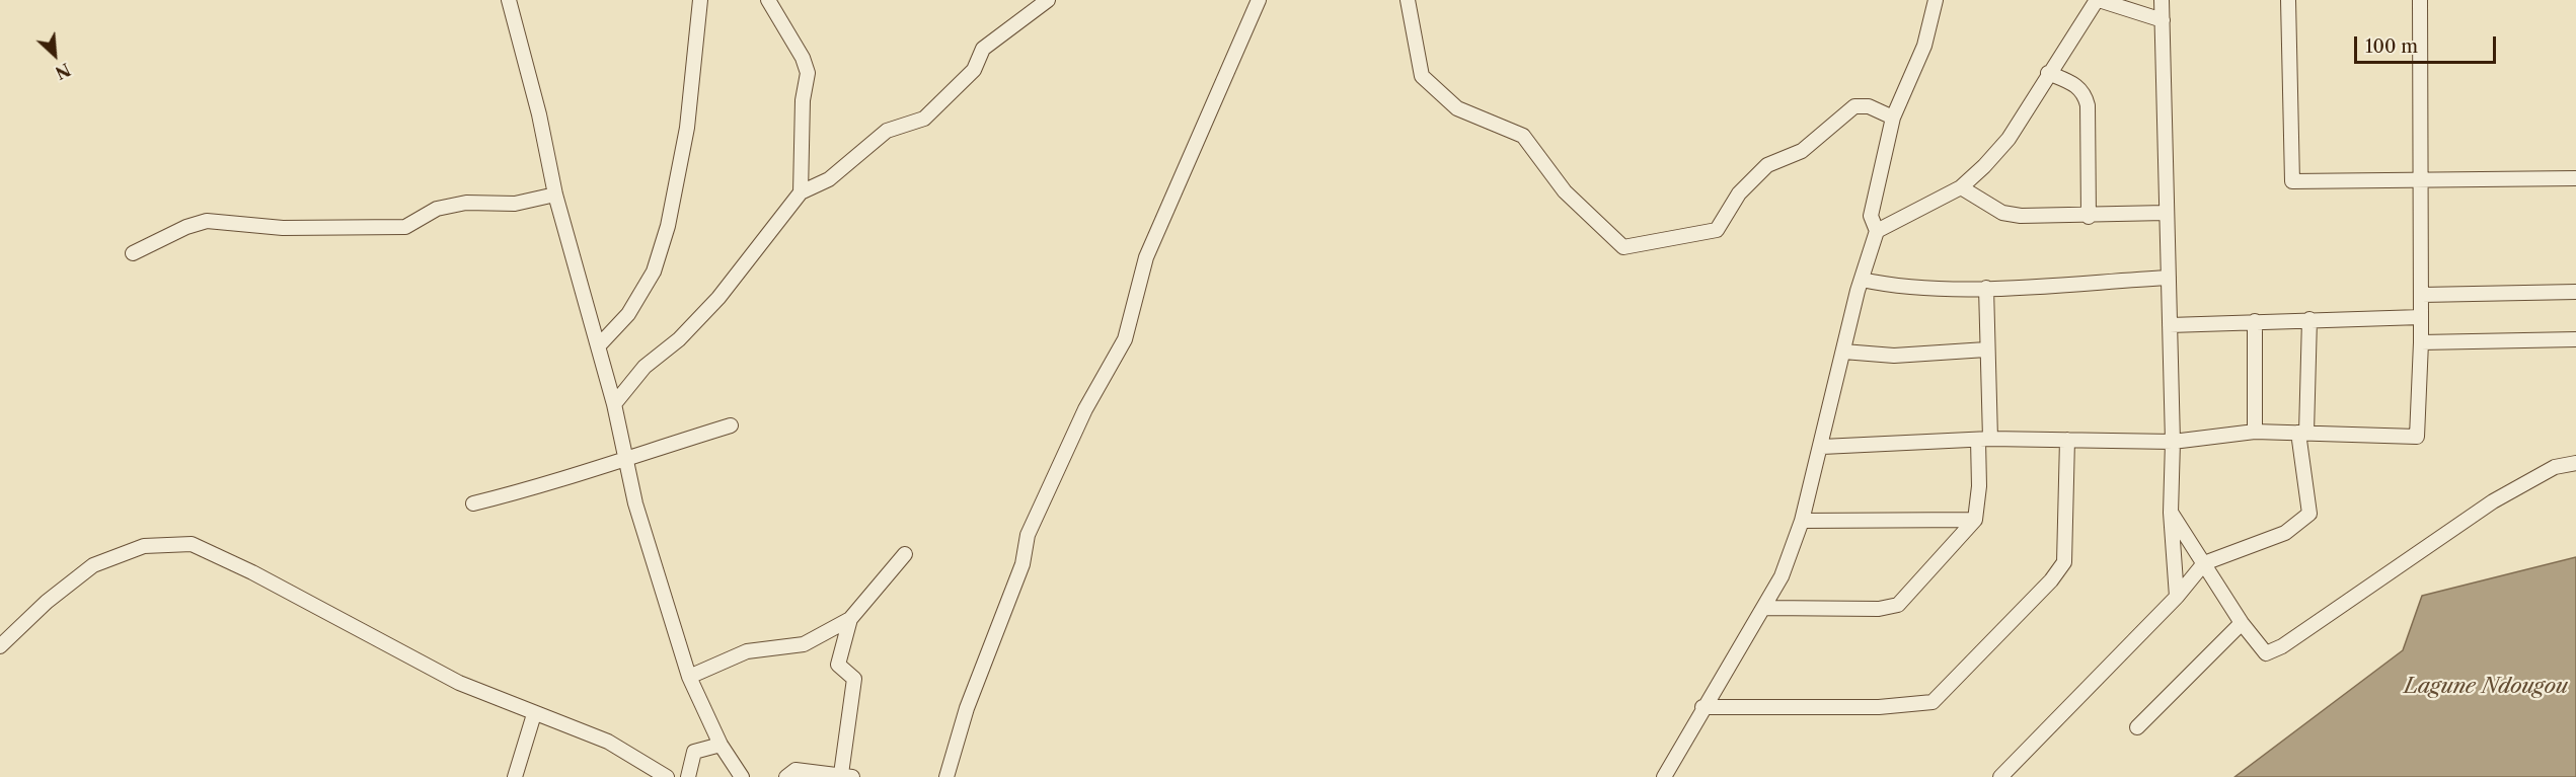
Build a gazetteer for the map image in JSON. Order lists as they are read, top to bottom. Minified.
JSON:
{"water":["Lagune Ndougou"],"scale_bar":"100 m","north":"bottom right"}
